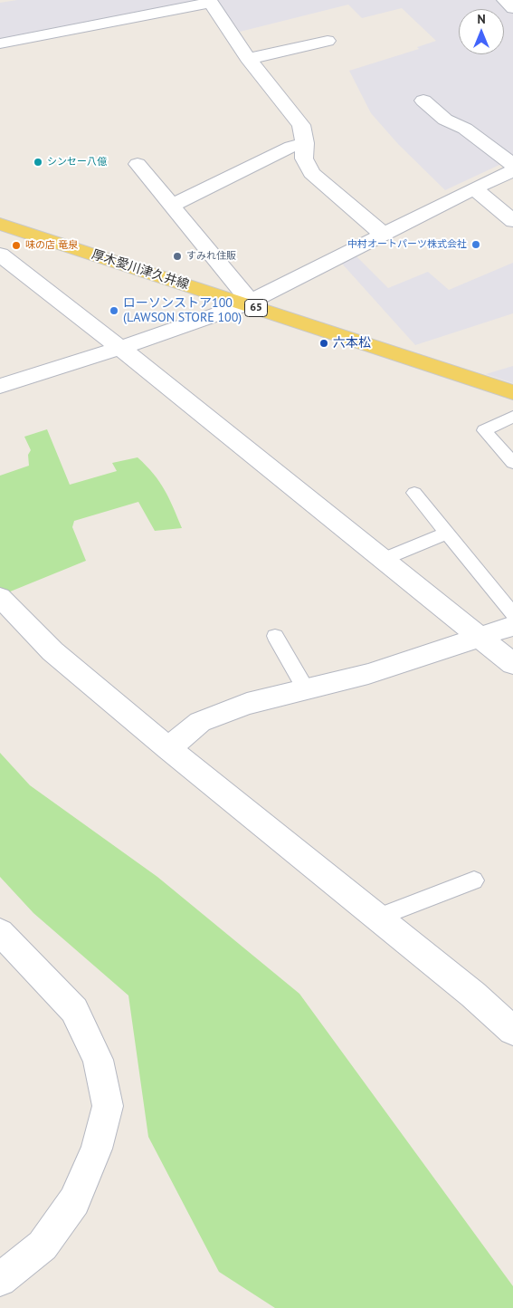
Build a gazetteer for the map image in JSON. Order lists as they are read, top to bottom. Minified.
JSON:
{"streets":{"main road":["厚木愛川津久井線","65"]},"places":["シンセー八億","中村オートパーツ株式会社","味の店 竜泉","すみれ住販","ローソンストア100 (LAWSON STORE 100)","六本松"],"north":"top"}
